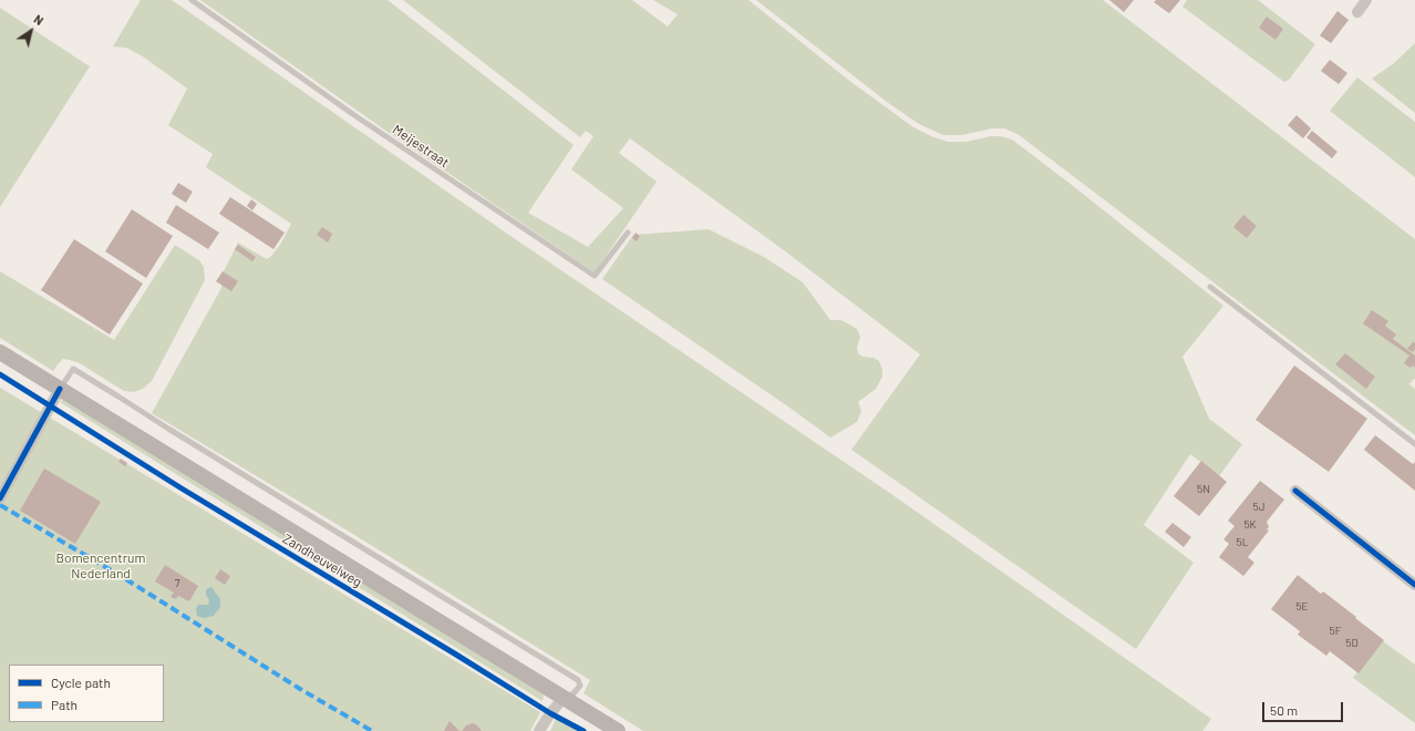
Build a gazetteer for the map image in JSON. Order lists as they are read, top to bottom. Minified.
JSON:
{"streets":{"main road":["Zandheuvelweg"],"lane":["Meijestraat"]},"parks":["Bomencentrum Nederland"],"house_numbers":["5N","5J","5K","5L","7","5E","5F","5D"],"legend":["Cycle path","Path"],"scale_bar":"50 m","north":"top right"}
